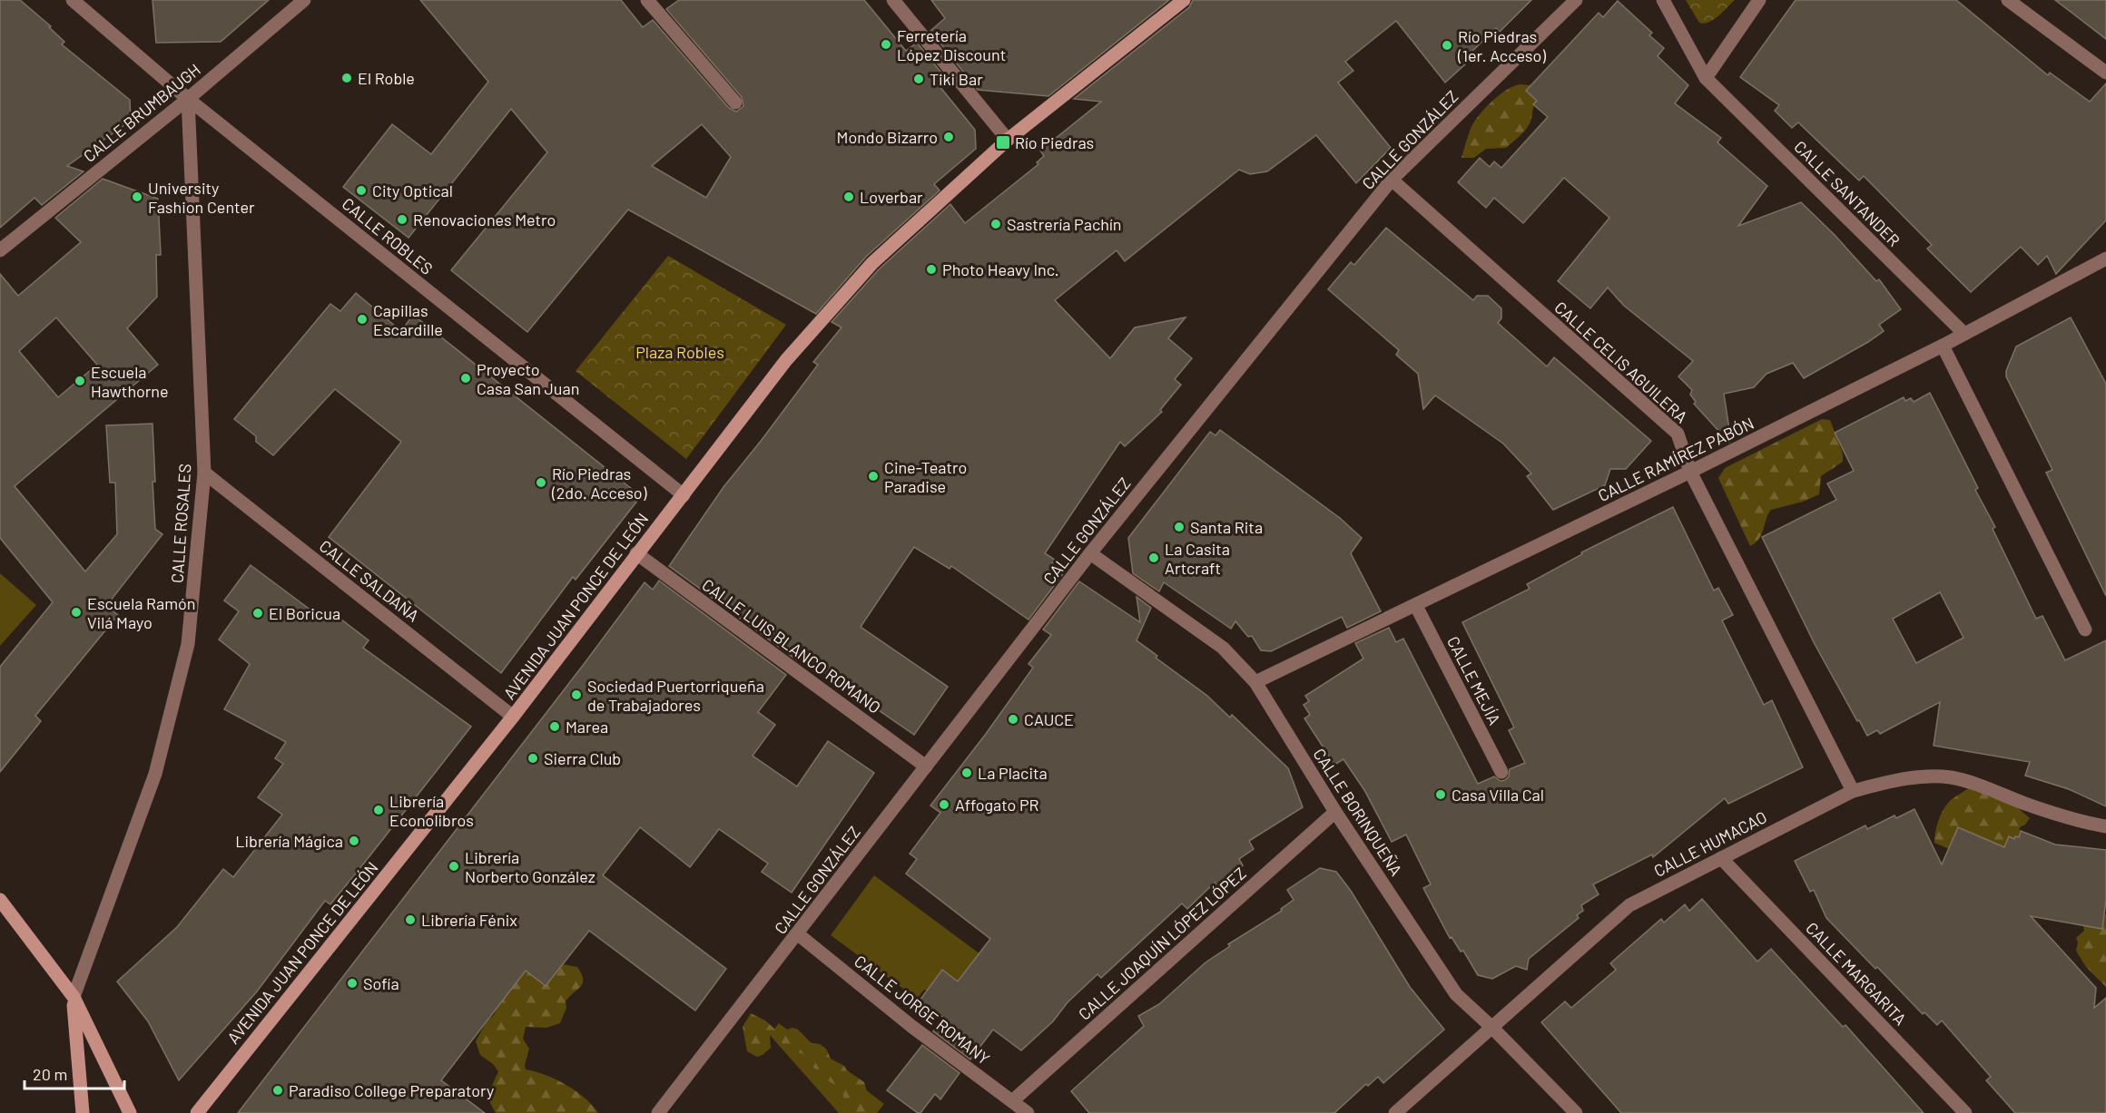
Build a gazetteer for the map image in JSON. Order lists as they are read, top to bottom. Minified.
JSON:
{"streets":{"street":["CALLE BRUMBAUGH","CALLE GONZÁLEZ","CALLE SANTANDER","CALLE ROBLES","CALLE CELIS AGUILERA","CALLE RAMÍREZ PABÓN","CALLE ROSALES","CALLE SALDAÑA","AVENIDA JUAN PONCE DE LEÓN","CALLE LUIS BLANCO ROMANO","CALLE MEJÍA","CALLE BORINQUEÑA","CALLE HUMACAO","CALLE JOAQUÍN LÓPEZ LÓPEZ","CALLE MARGARITA","CALLE JORGE ROMANY"]},"crossings":[["CALLE BRUMBAUGH","CALLE ROBLES"],["CALLE BRUMBAUGH","CALLE ROSALES"],["CALLE GONZÁLEZ","CALLE CELIS AGUILERA"],["CALLE GONZÁLEZ","CALLE LUIS BLANCO ROMANO"],["CALLE GONZÁLEZ","CALLE BORINQUEÑA"],["CALLE GONZÁLEZ","CALLE JORGE ROMANY"],["CALLE SANTANDER","CALLE RAMÍREZ PABÓN"],["CALLE ROBLES","CALLE ROSALES"],["CALLE ROBLES","AVENIDA JUAN PONCE DE LEÓN"],["CALLE CELIS AGUILERA","CALLE RAMÍREZ PABÓN"],["CALLE CELIS AGUILERA","CALLE HUMACAO"],["CALLE RAMÍREZ PABÓN","CALLE MEJÍA"],["CALLE RAMÍREZ PABÓN","CALLE BORINQUEÑA"],["CALLE ROSALES","CALLE SALDAÑA"],["CALLE SALDAÑA","AVENIDA JUAN PONCE DE LEÓN"],["AVENIDA JUAN PONCE DE LEÓN","CALLE LUIS BLANCO ROMANO"],["CALLE BORINQUEÑA","CALLE HUMACAO"],["CALLE BORINQUEÑA","CALLE JOAQUÍN LÓPEZ LÓPEZ"],["CALLE HUMACAO","CALLE MARGARITA"],["CALLE JOAQUÍN LÓPEZ LÓPEZ","CALLE JORGE ROMANY"]],"parks":["Plaza Robles"],"places":{"other":["Ferretería López Discount","Río Piedras (1er. Acceso)","El Roble","Tiki Bar","Mondo Bizarro","City Optical","University Fashion Center","Loverbar","Renovaciones Metro","Sastrería Pachín","Photo Heavy Inc.","Capillas Escardille","Proyecto Casa San Juan","Escuela Hawthorne","Cine-Teatro Paradise","Río Piedras (2do. Acceso)","Santa Rita","La Casita Artcraft","Escuela Ramón Vilá Mayo","El Boricua","Sociedad Puertorriqueña de Trabajadores","CAUCE","Marea","Sierra Club","La Placita","Casa Villa Cal","Affogato PR","Librería Econolibros","Librería Mágica","Librería Norberto González","Librería Fénix","Sofía","Paradiso College Preparatory"],"transit":["Río Piedras"]},"scale_bar":"20 m"}
